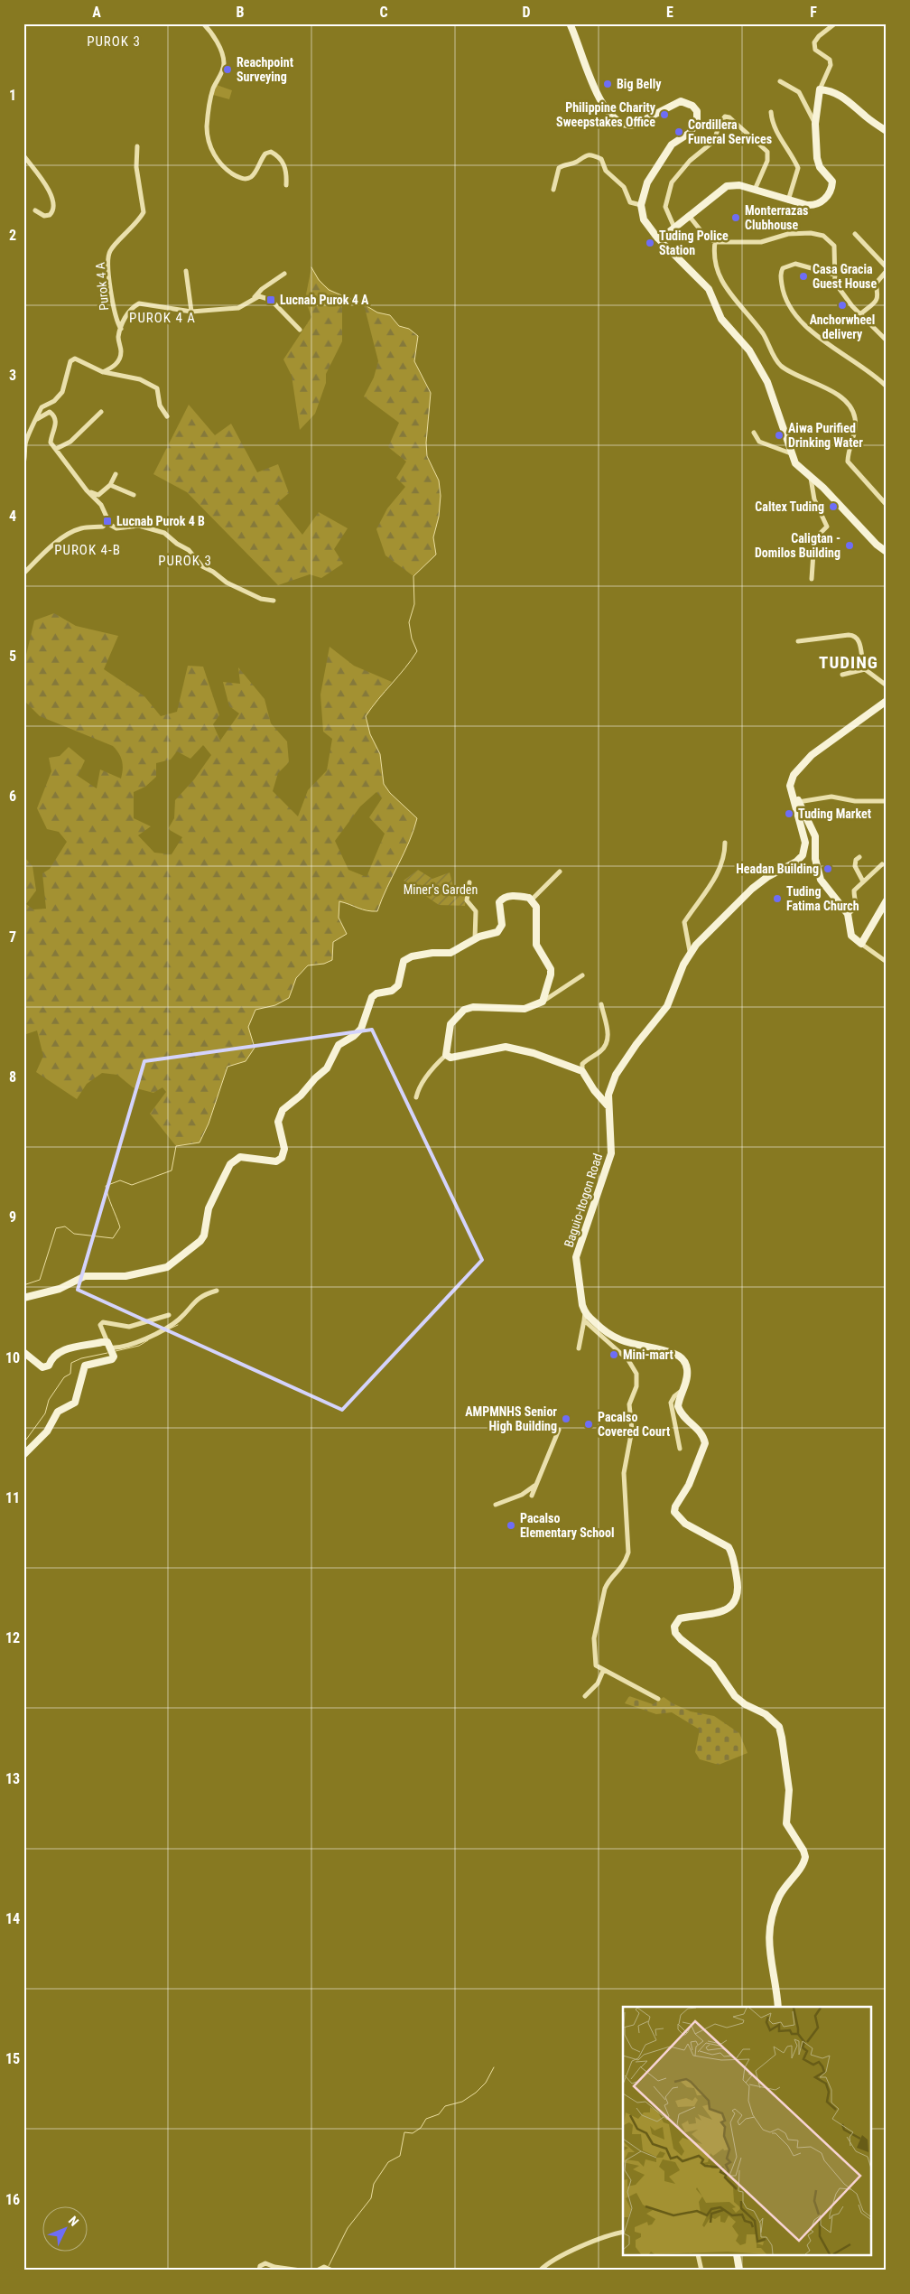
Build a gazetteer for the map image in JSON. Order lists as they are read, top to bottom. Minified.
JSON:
{"streets":{"main road":["Baguio-Itogon Road"],"street":["Purok 4 A"]},"districts":["PUROK 3","PUROK 4 A","PUROK 4-B","PUROK 3","TUDING"],"parks":["Miner's Garden"],"places":{"other":["Reachpoint Surveying","Big Belly","Philippine Charity Sweepstakes Office","Cordillera Funeral Services","Monterrazas Clubhouse","Tuding Police Station","Casa Gracia Guest House","Anchorwheel delivery","Aiwa Purified Drinking Water","Caltex Tuding","Caligtan - Domilos Building","Tuding Market","Headan Building","Tuding Fatima Church","Mini-mart","AMPMNHS Senior High Building","Pacalso Covered Court","Pacalso Elementary School"],"transit":["Lucnab Purok 4 A","Lucnab Purok 4 B"]},"north":"top right","grid":{"columns":["A","B","C","D","E","F"],"rows":["1","2","3","4","5","6","7","8","9","10","11","12","13","14","15","16"]}}
